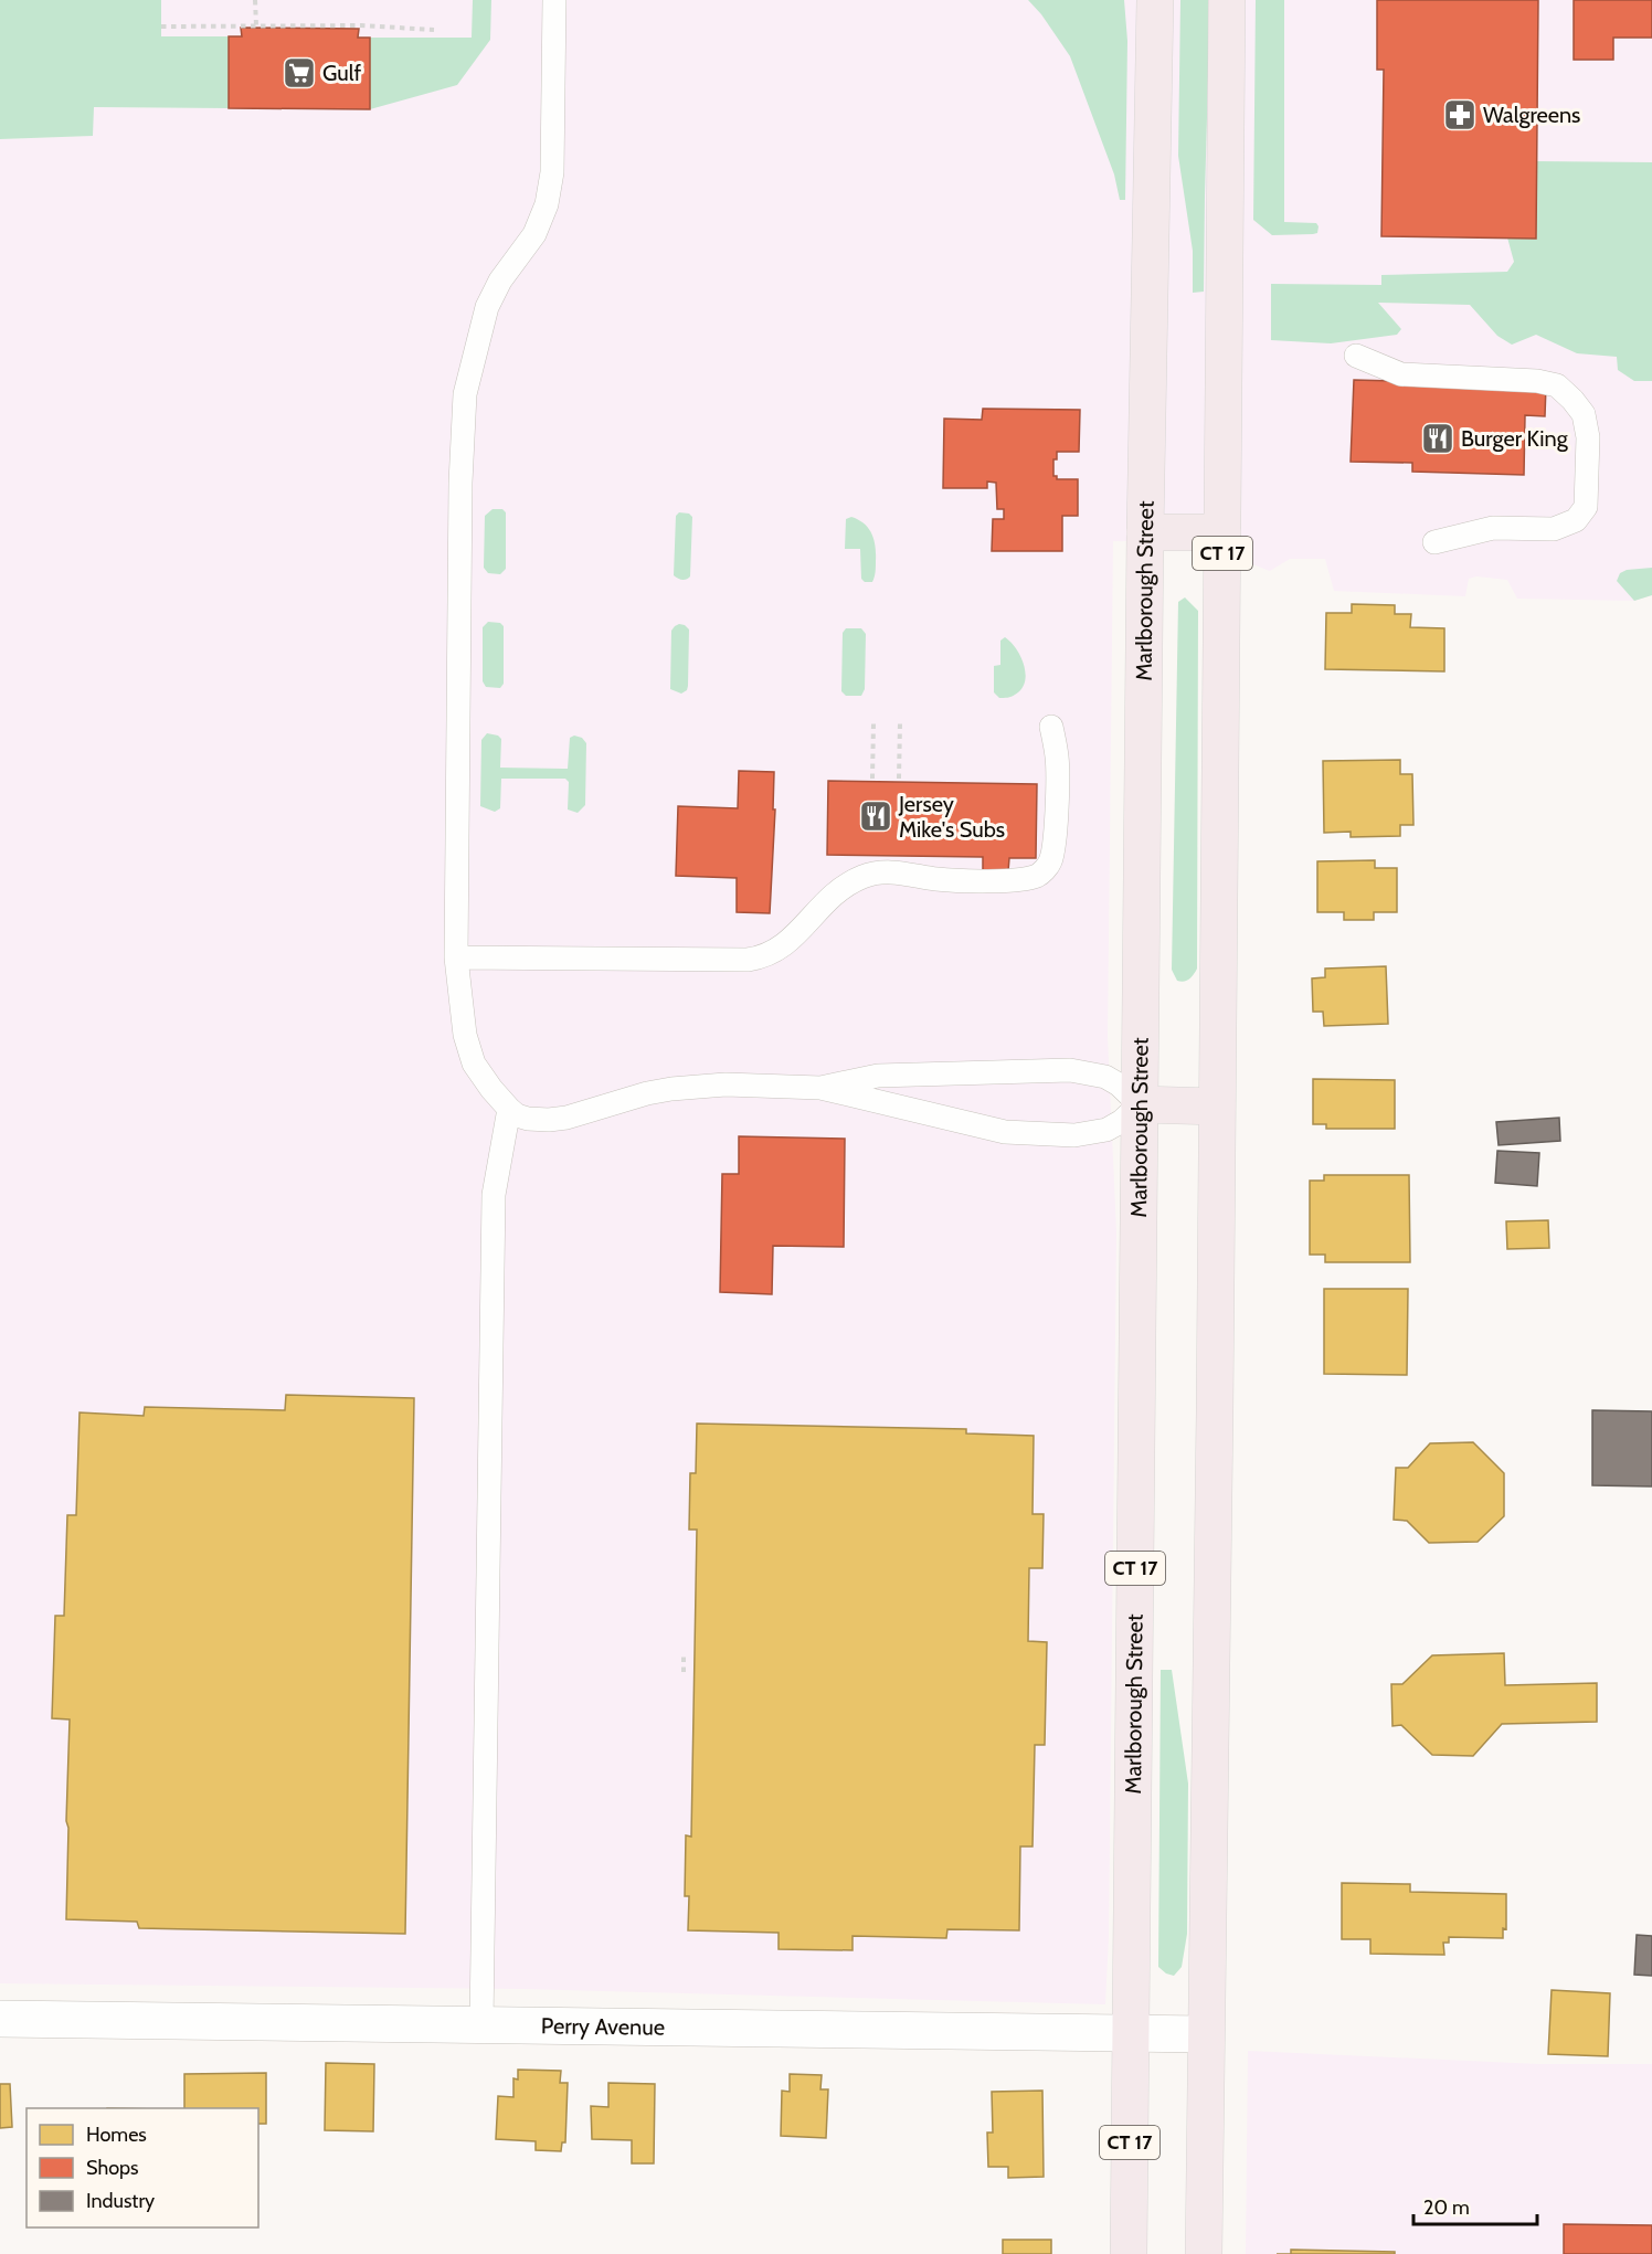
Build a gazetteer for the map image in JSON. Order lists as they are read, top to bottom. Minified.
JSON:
{"streets":{"highway":["CT 17","Marlborough Street"],"street":["Perry Avenue"]},"crossings":[["CT 17","Marlborough Street"],["CT 17","Perry Avenue"],["Marlborough Street","Perry Avenue"]],"places":{"supermarket":["Gulf"],"pharmacy":["Walgreens"],"restaurant":["Burger King","Jersey Mike's Subs"]},"legend":["Homes","Shops","Industry"],"scale_bar":"20 m"}
